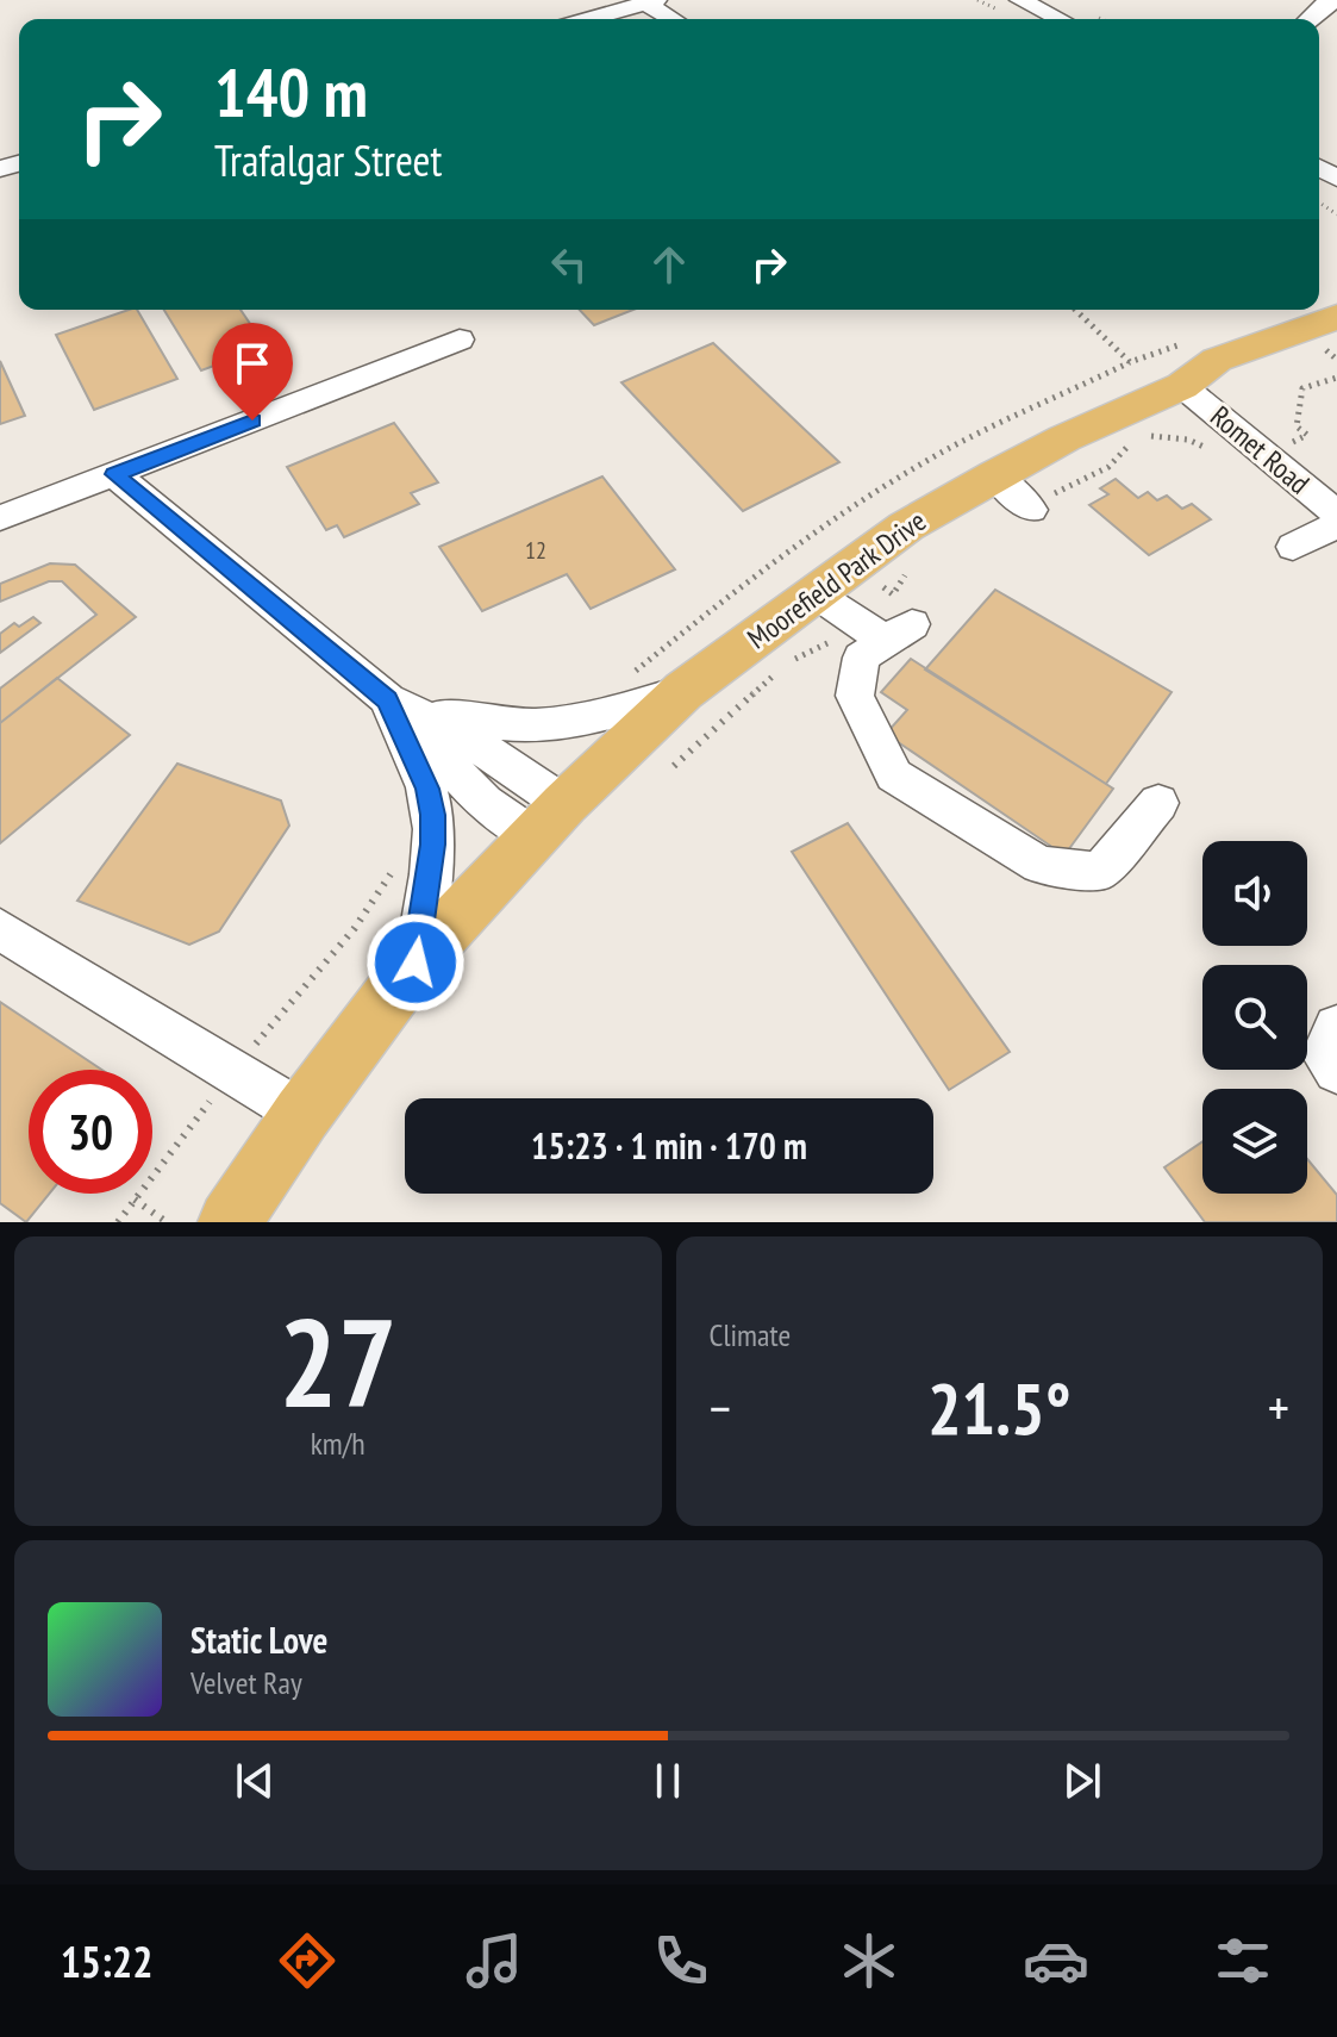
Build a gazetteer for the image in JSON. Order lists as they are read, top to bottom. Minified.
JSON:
{"streets":{"main road":["Moorefield Park Drive"],"street":["Romet Road"]},"crossings":[["Romet Road","Moorefield Park Drive"]],"house_numbers":["12"],"page":{"turn":["140 m","Trafalgar Street"],"limit":"30","trip":"15:23 · 1 min · 170 m","tile":[["27","km/h"],"Climate"],"heat":["−","21.5°","+"],"song":["Static Love","Velvet Ray"],"tabs":"15:22"}}
